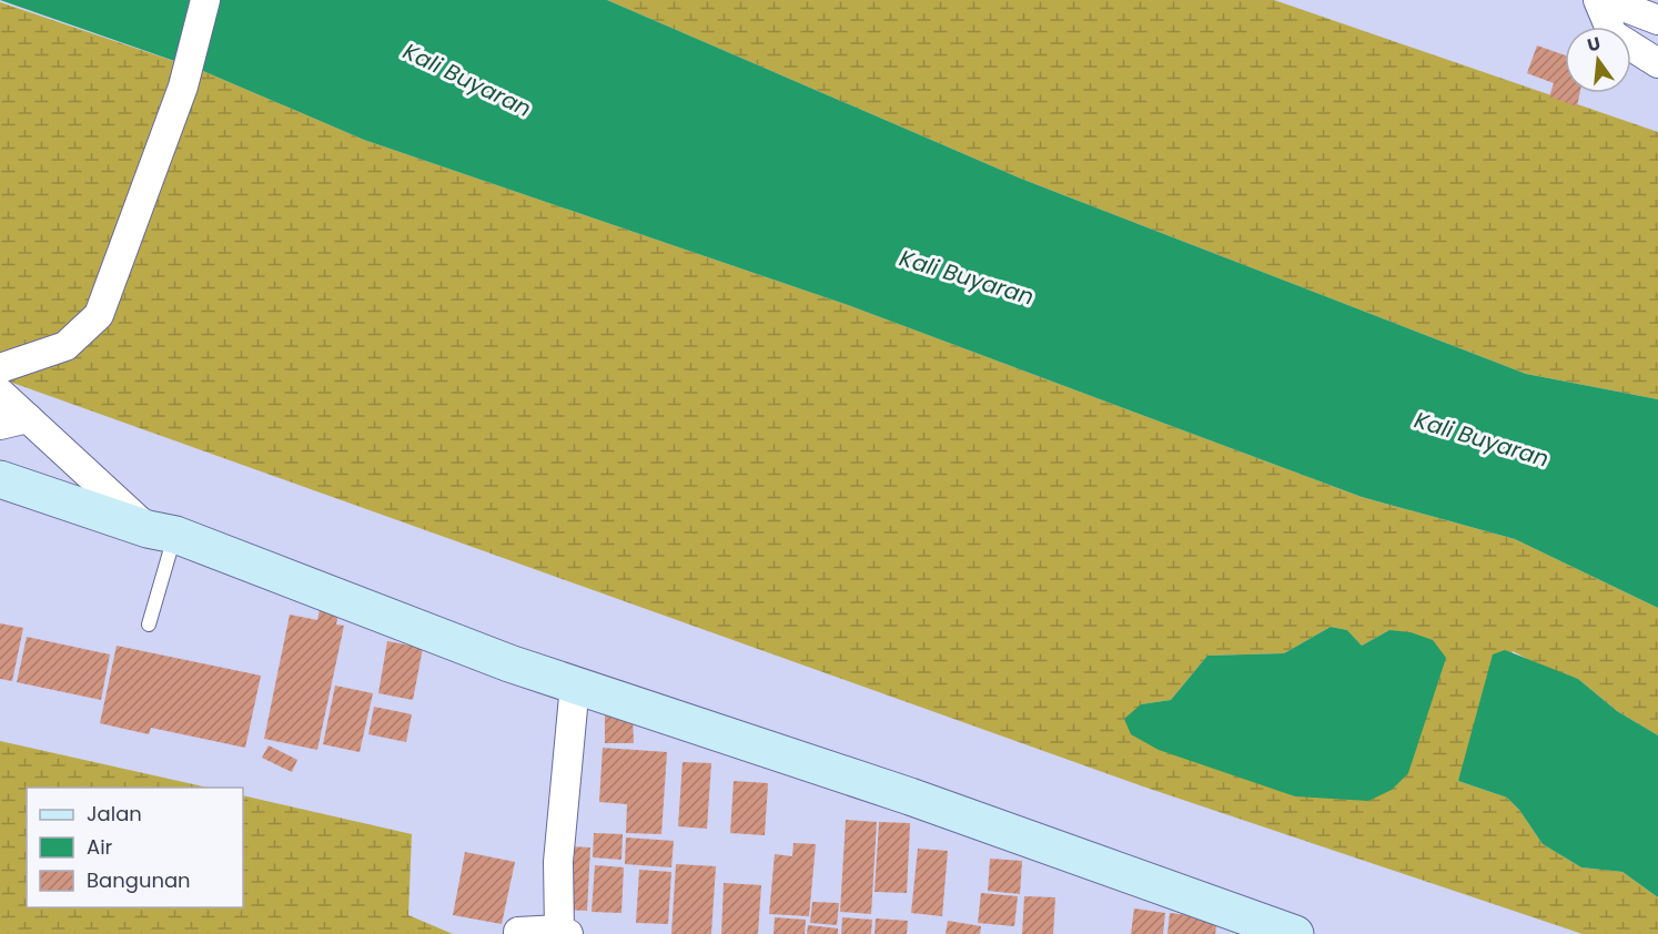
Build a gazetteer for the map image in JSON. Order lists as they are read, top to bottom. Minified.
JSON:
{"water":["Kali Buyaran"],"legend":["Jalan","Air","Bangunan"],"north":"top"}
